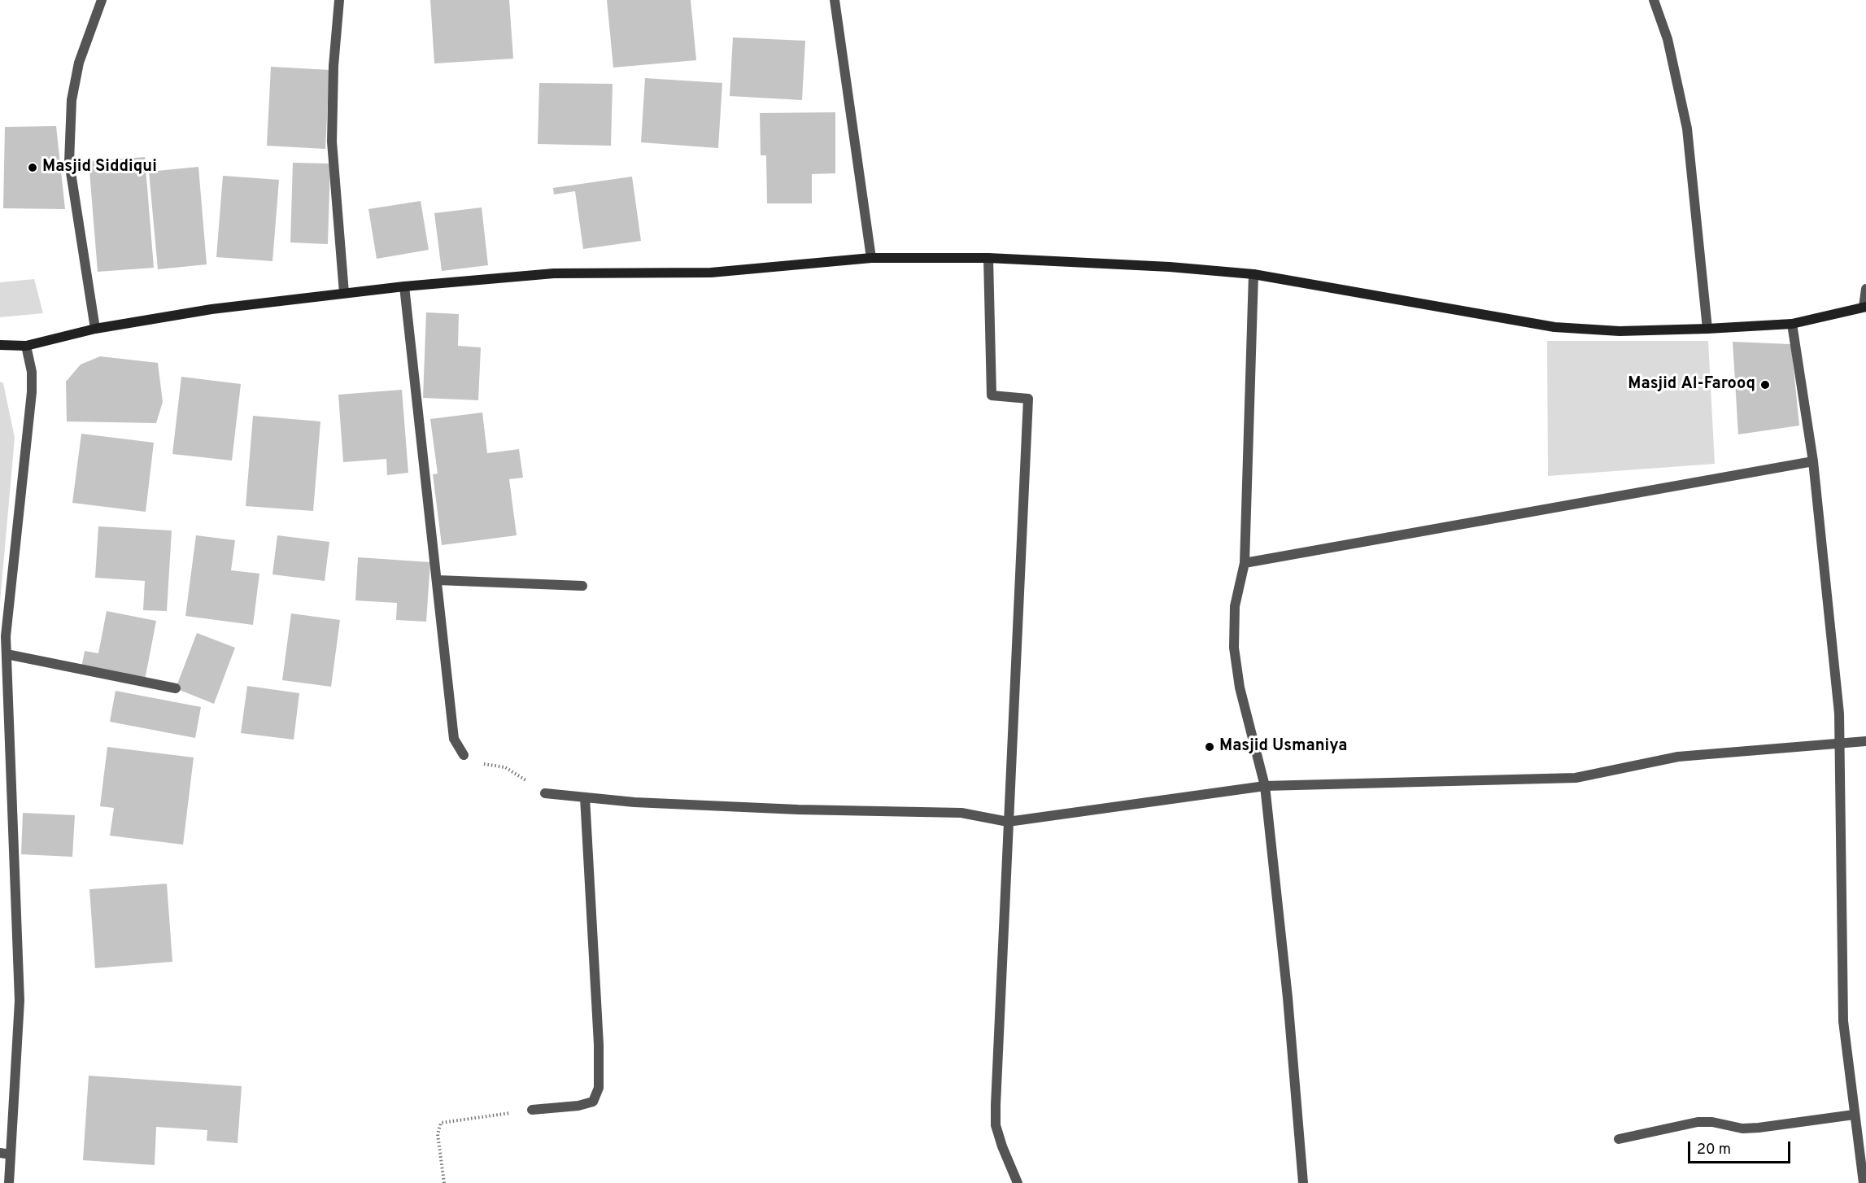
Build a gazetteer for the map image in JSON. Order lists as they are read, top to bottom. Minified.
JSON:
{"places":["Masjid Siddiqui","Masjid Al-Farooq","Masjid Usmaniya"],"scale_bar":"20 m"}
